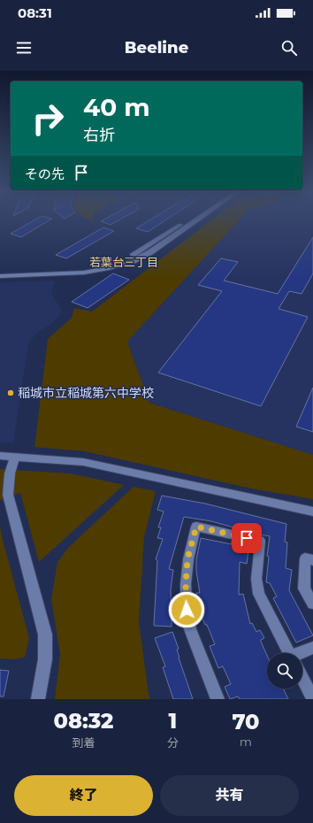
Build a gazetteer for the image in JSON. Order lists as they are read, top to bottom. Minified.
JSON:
{"districts":["若葉台三丁目"],"places":["稲城市立稲城第六中学校"],"page":{"status":"08:31","header":"Beeline","turn":["40 m","右折"],"then":"その先","eta":["08:32","到着","1","分","70","m"],"buttons":["終了","共有"]}}
